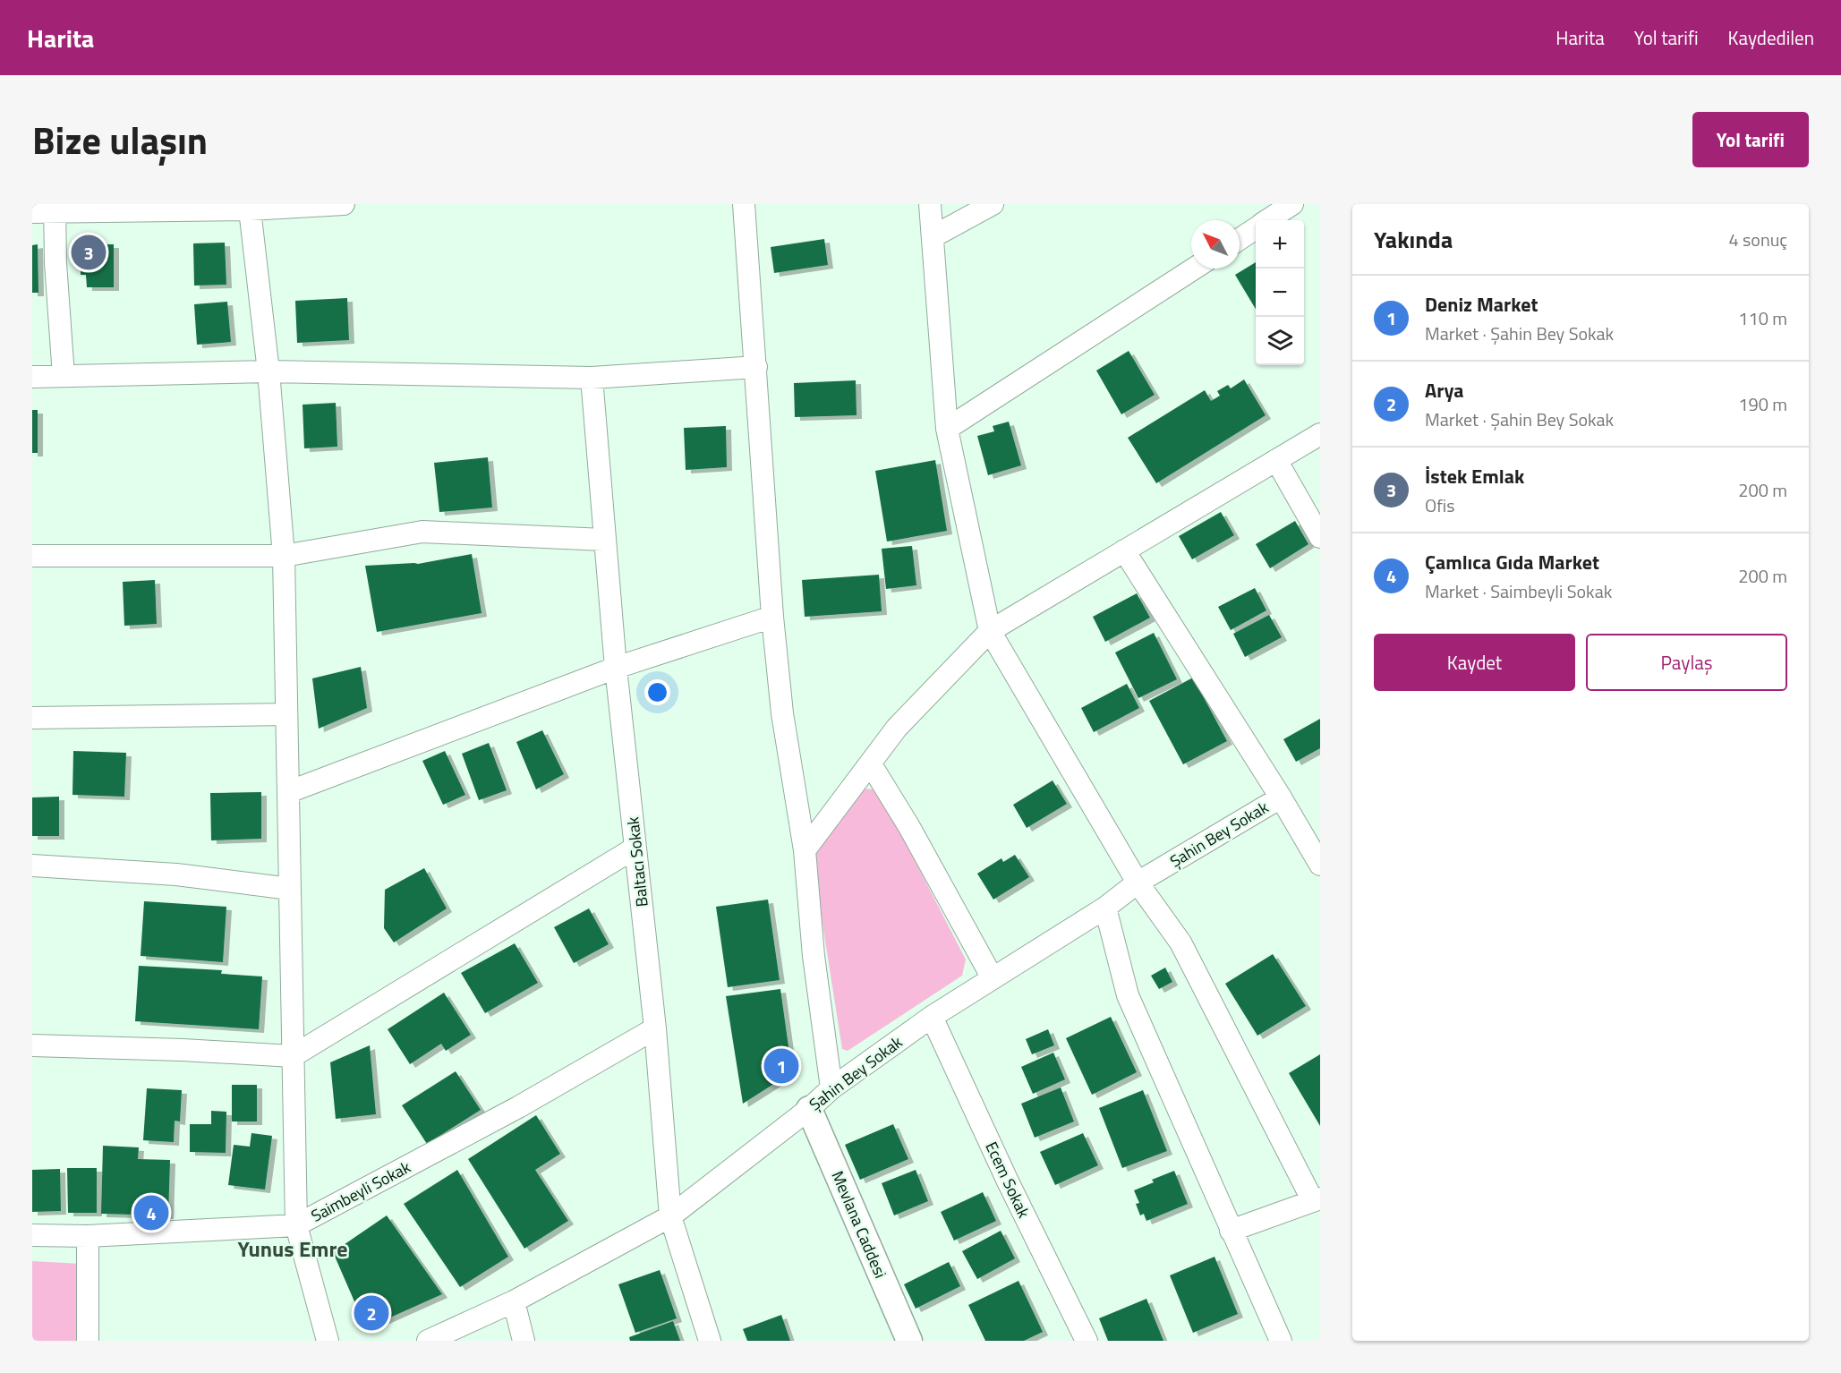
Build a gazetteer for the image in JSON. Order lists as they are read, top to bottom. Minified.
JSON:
{"streets":{"street":["Şahin Bey Sokak","Baltacı Sokak","Ecem Sokak","Saimbeyli Sokak","Mevlana Caddesi"]},"crossings":[["Şahin Bey Sokak","Baltacı Sokak"],["Şahin Bey Sokak","Ecem Sokak"],["Şahin Bey Sokak","Mevlana Caddesi"],["Baltacı Sokak","Saimbeyli Sokak"]],"districts":["Yunus Emre"],"north":"top left","page":{"header":"Harita","nav":["Harita","Yol tarifi","Kaydedilen"],"title":"Bize ulaşın","buttons":["Yol tarifi",["Kaydet","Paylaş"]],"heading":["Yakında","4 sonuç"],"map_buttons":["+","−"],"pins":["3","1","4","2"],"list":[{"mark":"1","name":"Deniz Market","note":"Market · Şahin Bey Sokak","value":"110 m"},{"mark":"2","name":"Arya","note":"Market · Şahin Bey Sokak","value":"190 m"},{"mark":"3","name":"İstek Emlak","note":"Ofis","value":"200 m"},{"mark":"4","name":"Çamlıca Gıda Market","note":"Market · Saimbeyli Sokak","value":"200 m"}]}}
